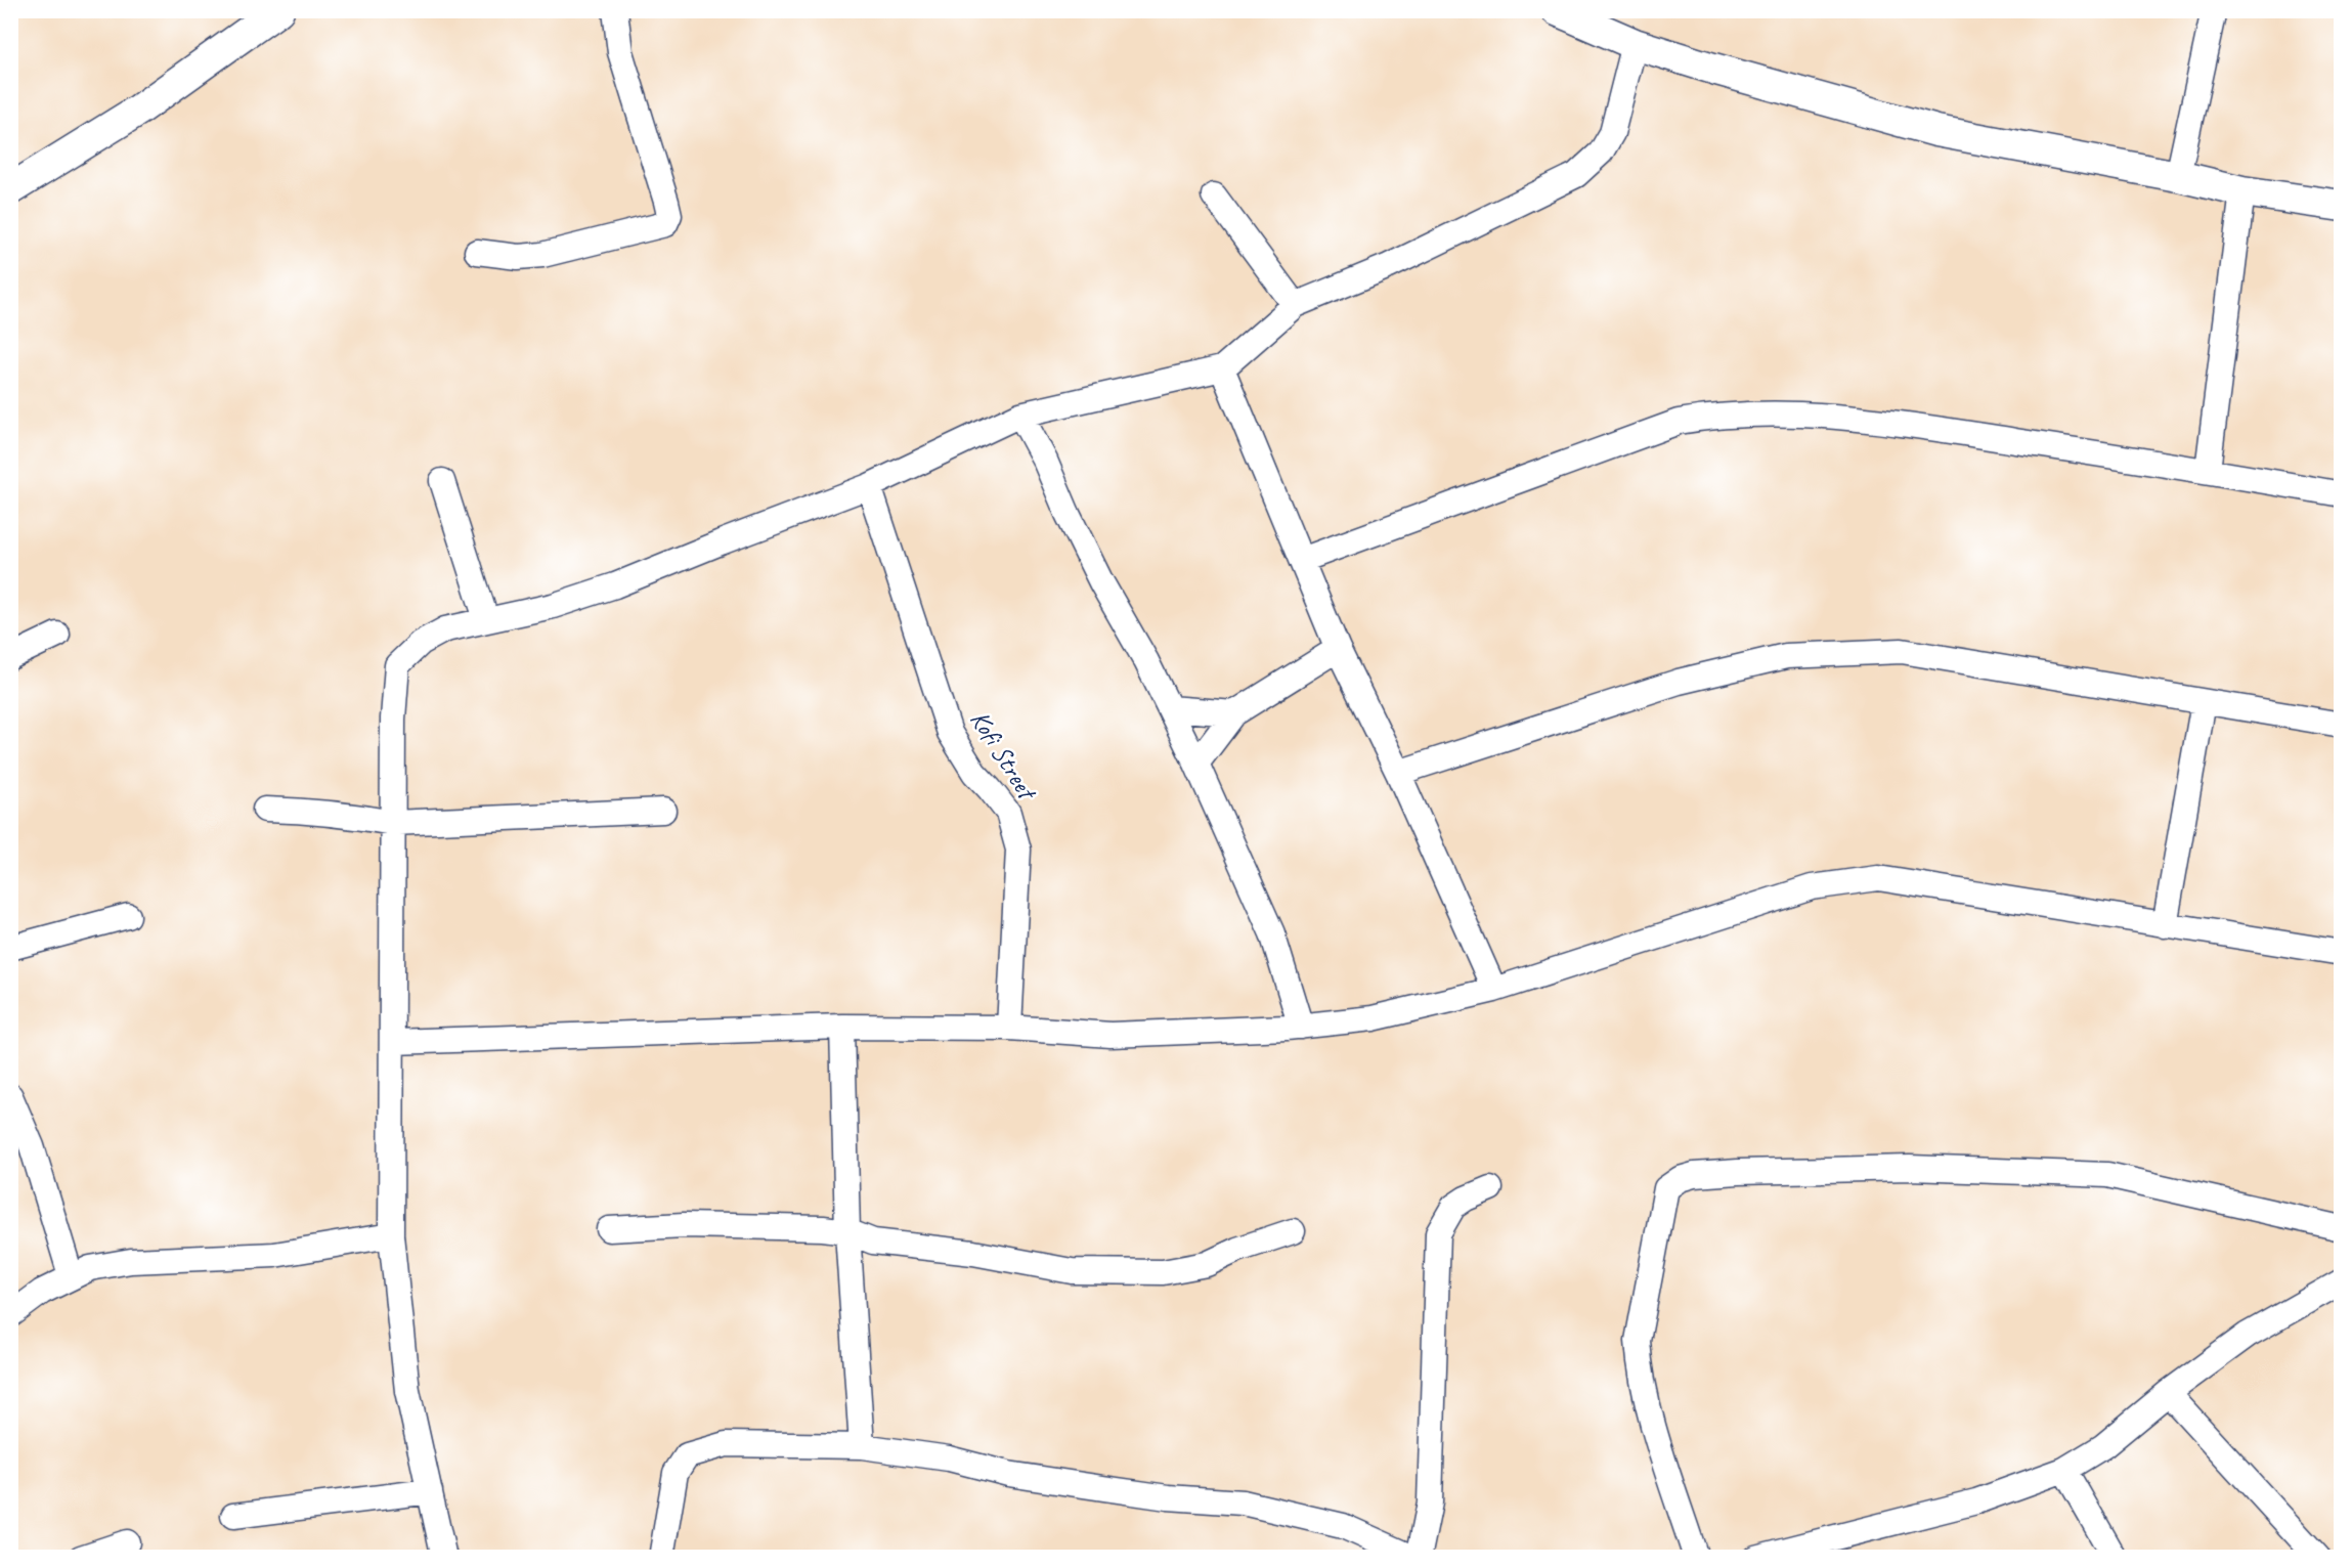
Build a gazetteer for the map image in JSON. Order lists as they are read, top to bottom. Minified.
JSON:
{"streets":{"street":["Kofi Street"]}}
